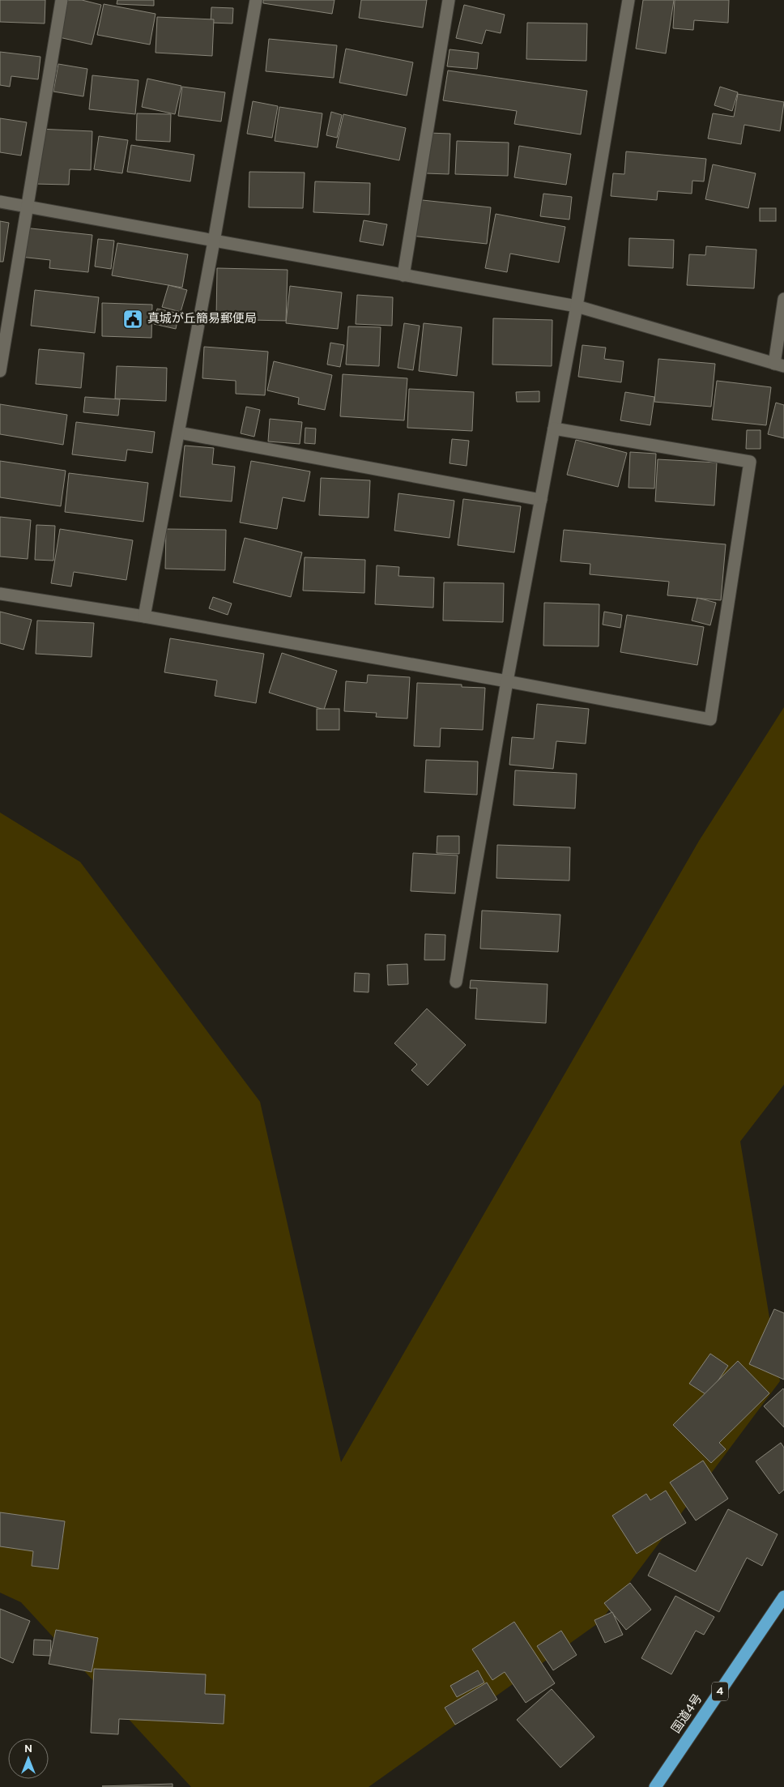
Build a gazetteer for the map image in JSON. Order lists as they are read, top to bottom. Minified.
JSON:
{"streets":{"highway":["4","国道4号"]},"places":{"public building":["真城が丘簡易郵便局"]},"north":"top"}
